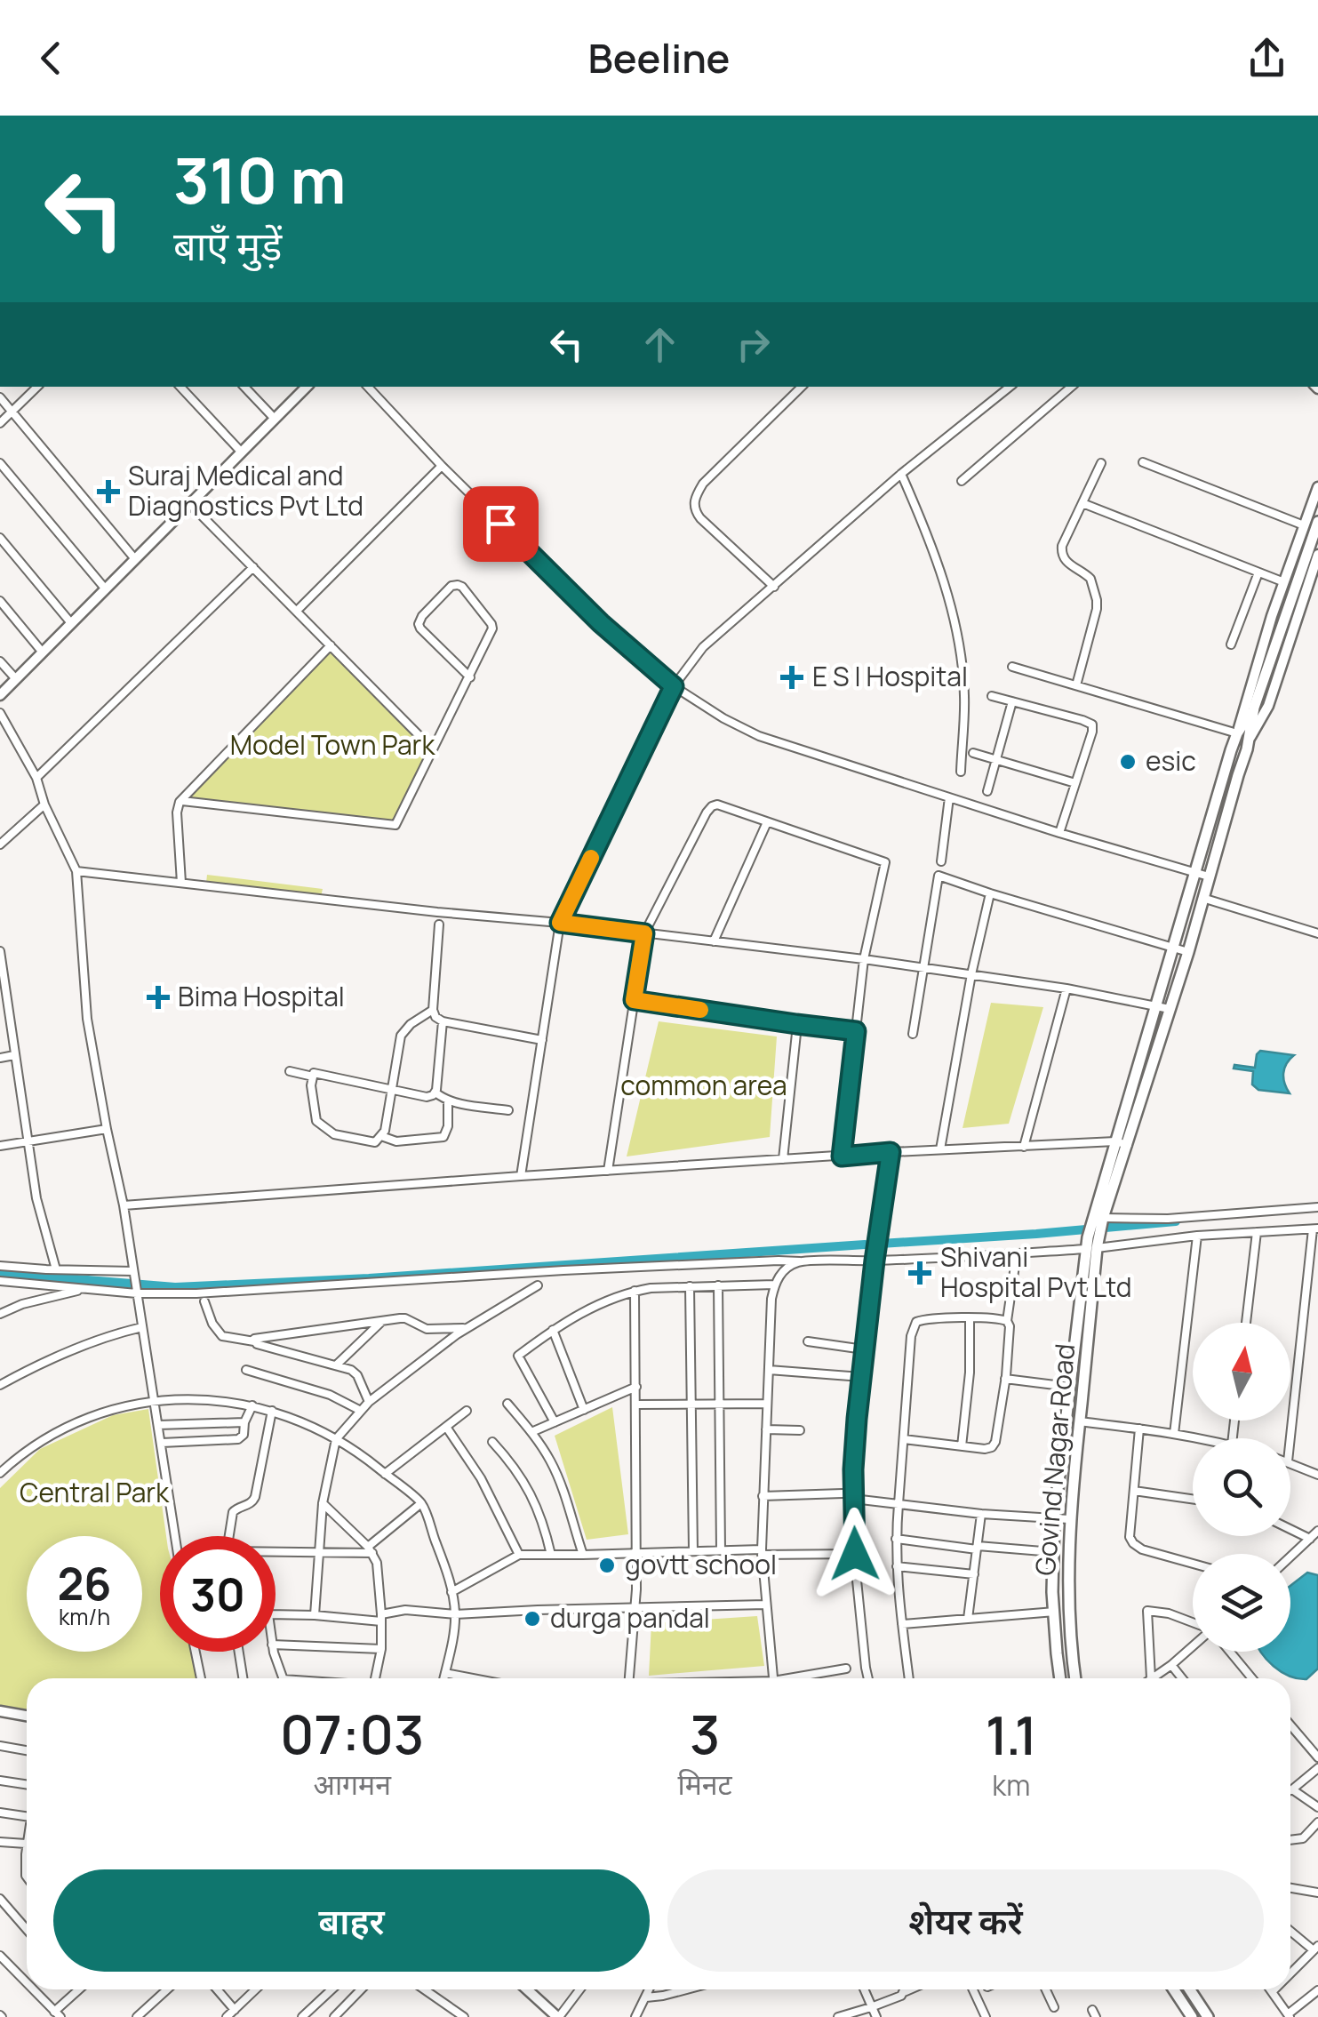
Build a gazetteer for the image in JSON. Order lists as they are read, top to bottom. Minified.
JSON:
{"streets":{"main road":["Govind Nagar Road"]},"parks":["Model Town Park","common area","Central Park"],"places":{"health":["Suraj Medical and Diagnostics Pvt Ltd","E S I Hospital","Bima Hospital","Shivani Hospital Pvt Ltd"],"other":["esic","govtt school","durga pandal"]},"north":"top","page":{"header":"Beeline","turn":["310 m","बाएँ मुड़ें"],"speed":"26 km/h","limit":"30","eta":["07:03","आगमन","3","मिनट","1.1","km"],"buttons":["बाहर","शेयर करें"]}}
